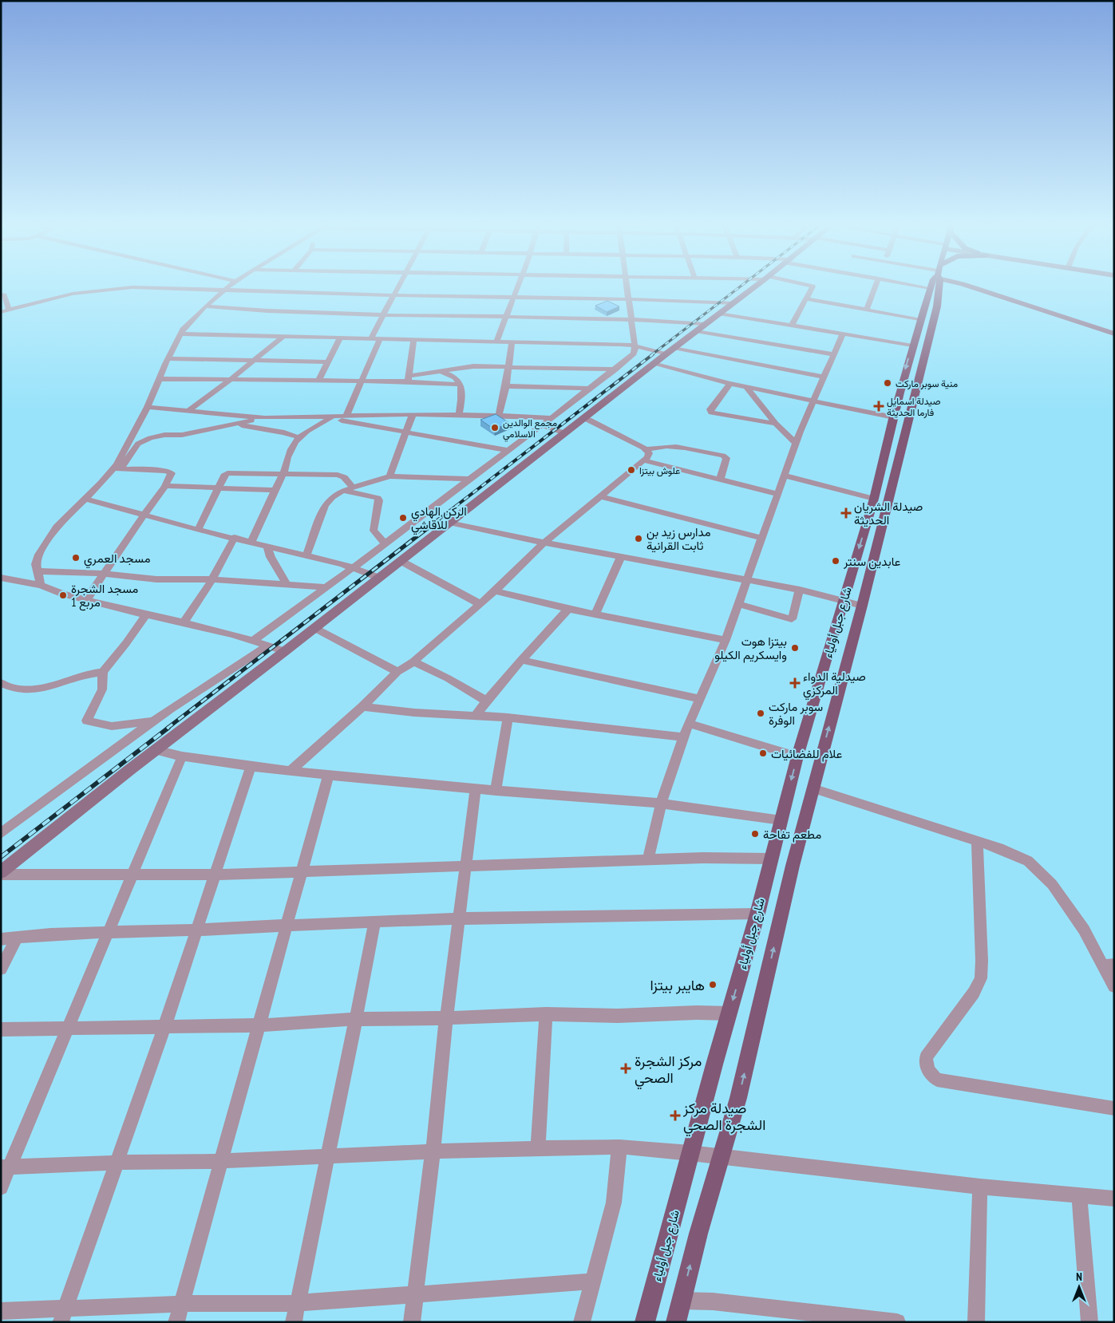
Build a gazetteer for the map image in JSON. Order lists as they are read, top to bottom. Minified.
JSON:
{"streets":{"main road":["شارع جبل أولياء"]},"places":{"other":["منية سوبر ماركت","مجمع الوالدين الاسلامي","علوش بيتزا","الركن الهادي للاقاشي","مدارس زيد بن ثابت القرانية","مسجد العمري","عابدين سنتر","مسجد الشجرة مربع 1","بيتزا هوت وايسكريم الكيلو","سوبر ماركت الوفرة","علام للفضائيات","مطعم تفاحة","هايبر بيتزا"],"health":["صيدلة اسمايل فارما الحديثة","صيدلة الشريان الحديثة","صيدلية الدواء المركزي","مركز الشجرة الصحي","صيدلة مركز الشجرة الصحي"]},"north":"top"}
